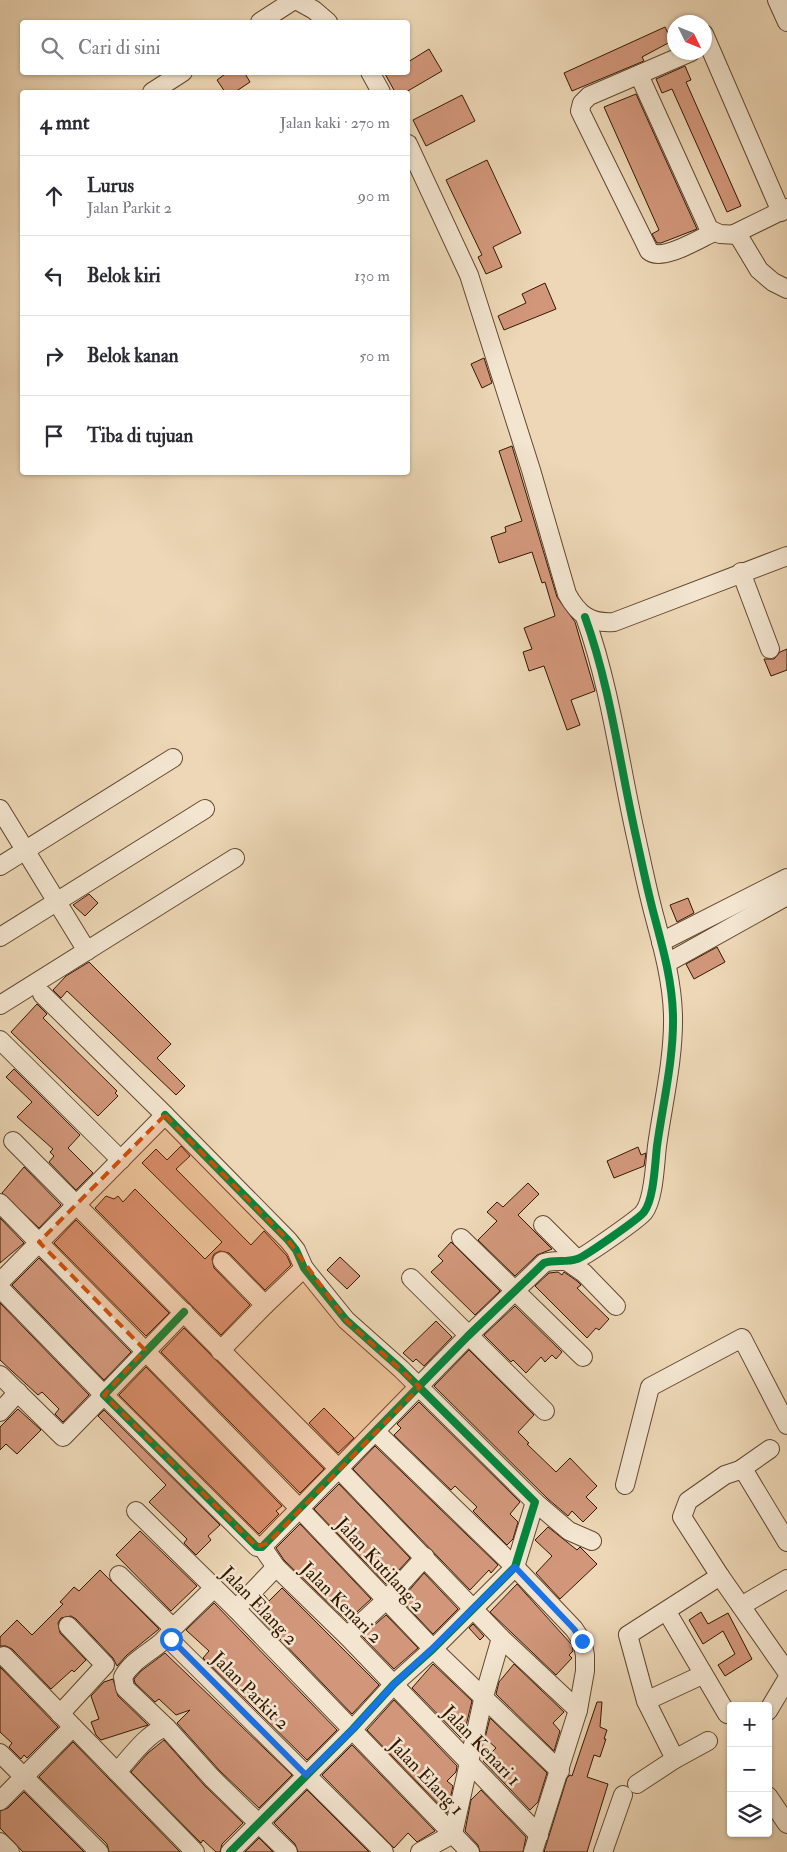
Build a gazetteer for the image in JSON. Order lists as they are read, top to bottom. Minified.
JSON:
{"streets":{"street":["Jalan Kutilang 2","Jalan Kenari 2","Jalan Elang 2","Jalan Parkit 2","Jalan Kenari 1","Jalan Elang 1"]},"crossings":[["Jalan Kenari 2","Jalan Kenari 1"],["Jalan Elang 2","Jalan Elang 1"]],"north":"bottom right","page":{"search":"Cari di sini","heading":["4 mnt","Jalan kaki · 270 m"],"list":[["Lurus","Jalan Parkit 2","90 m"],["Belok kiri","130 m"],["Belok kanan","50 m"],"Tiba di tujuan"],"map_buttons":["+","−"]}}
